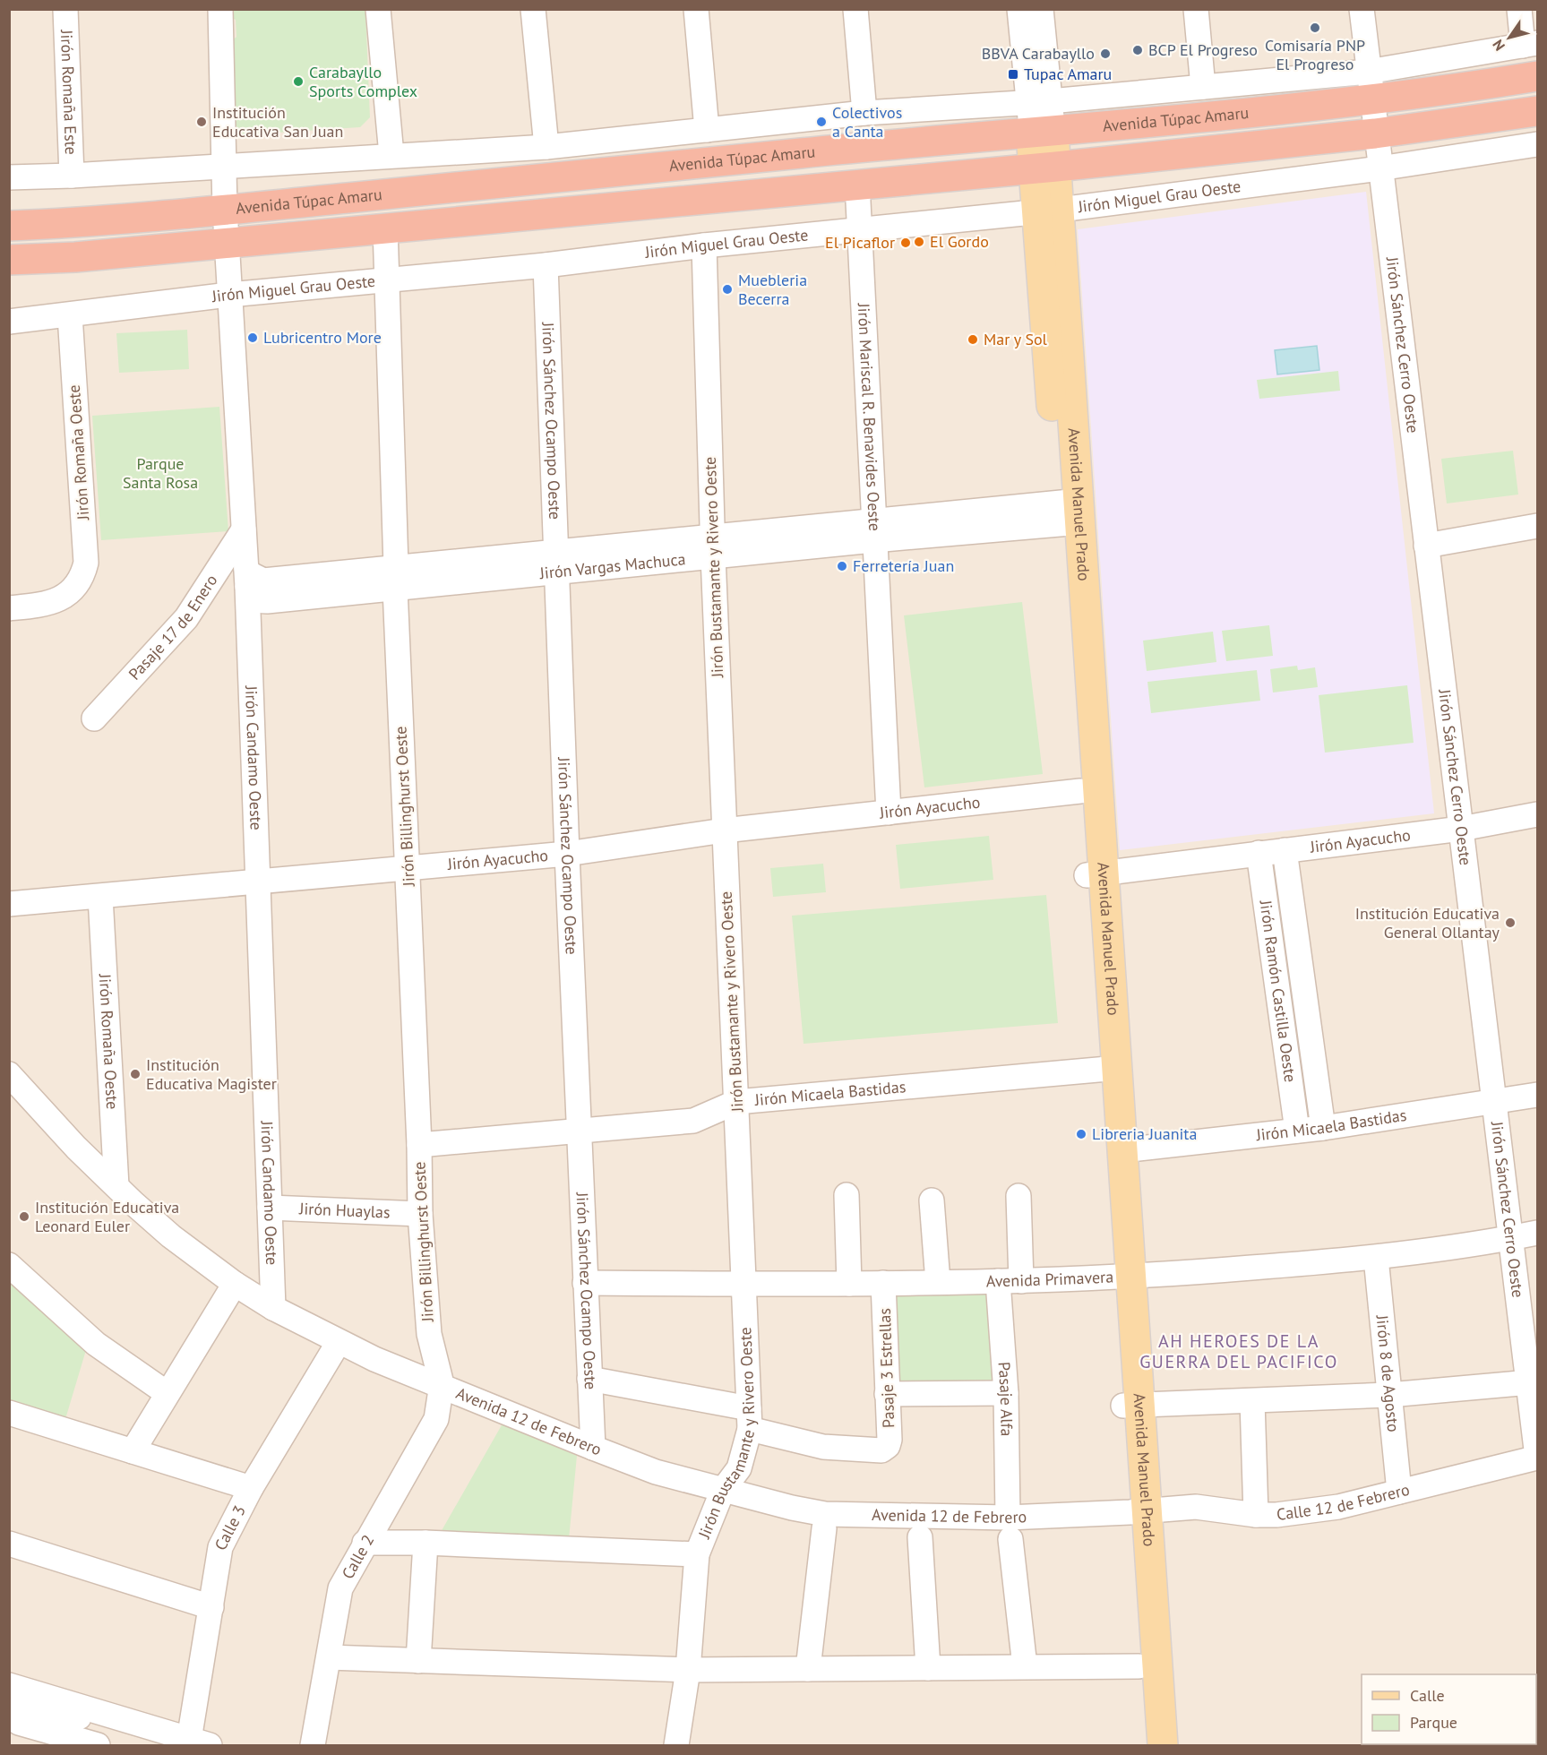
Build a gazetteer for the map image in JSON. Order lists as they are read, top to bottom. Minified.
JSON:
{"streets":{"highway":["Avenida Túpac Amaru"],"main road":["Avenida Manuel Prado"],"street":["Jirón Romaña Este","Jirón Miguel Grau Oeste","Jirón Sánchez Cerro Oeste","Jirón Mariscal R. Benavides Oeste","Jirón Sánchez Ocampo Oeste","Jirón Romaña Oeste","Jirón Vargas Machuca","Jirón Bustamante y Rivero Oeste","Pasaje 17 de Enero","Jirón Candamo Oeste","Jirón Billinghurst Oeste","Jirón Ayacucho","Jirón Ramón Castilla Oeste","Jirón Micaela Bastidas","Jirón Huaylas","Avenida Primavera","Pasaje 3 Estrellas","Jirón 8 de Agosto","Pasaje Alfa","Avenida 12 de Febrero","Calle 12 de Febrero","Calle 3","Calle 2"]},"crossings":[["Jirón Romaña Este","Avenida Túpac Amaru"],["Avenida Túpac Amaru","Jirón Sánchez Cerro Oeste"],["Avenida Túpac Amaru","Jirón Mariscal R. Benavides Oeste"],["Avenida Túpac Amaru","Avenida Manuel Prado"],["Avenida Túpac Amaru","Jirón Candamo Oeste"],["Avenida Túpac Amaru","Jirón Billinghurst Oeste"],["Jirón Miguel Grau Oeste","Jirón Sánchez Cerro Oeste"],["Jirón Miguel Grau Oeste","Jirón Mariscal R. Benavides Oeste"],["Jirón Miguel Grau Oeste","Jirón Sánchez Ocampo Oeste"],["Jirón Miguel Grau Oeste","Jirón Romaña Oeste"],["Jirón Miguel Grau Oeste","Avenida Manuel Prado"],["Jirón Miguel Grau Oeste","Jirón Bustamante y Rivero Oeste"],["Jirón Miguel Grau Oeste","Jirón Candamo Oeste"],["Jirón Miguel Grau Oeste","Jirón Billinghurst Oeste"],["Jirón Sánchez Cerro Oeste","Jirón Ayacucho"],["Jirón Sánchez Cerro Oeste","Jirón Micaela Bastidas"],["Jirón Sánchez Cerro Oeste","Avenida Primavera"],["Jirón Sánchez Cerro Oeste","Calle 12 de Febrero"],["Jirón Mariscal R. Benavides Oeste","Jirón Vargas Machuca"],["Jirón Mariscal R. Benavides Oeste","Jirón Ayacucho"],["Jirón Sánchez Ocampo Oeste","Jirón Vargas Machuca"],["Jirón Sánchez Ocampo Oeste","Jirón Ayacucho"],["Jirón Sánchez Ocampo Oeste","Jirón Micaela Bastidas"],["Jirón Sánchez Ocampo Oeste","Avenida Primavera"],["Jirón Sánchez Ocampo Oeste","Avenida 12 de Febrero"],["Jirón Romaña Oeste","Jirón Ayacucho"],["Jirón Romaña Oeste","Avenida 12 de Febrero"],["Avenida Manuel Prado","Jirón Vargas Machuca"],["Avenida Manuel Prado","Jirón Ayacucho"],["Avenida Manuel Prado","Jirón Micaela Bastidas"],["Avenida Manuel Prado","Avenida Primavera"],["Avenida Manuel Prado","Avenida 12 de Febrero"],["Avenida Manuel Prado","Calle 12 de Febrero"],["Jirón Vargas Machuca","Jirón Bustamante y Rivero Oeste"],["Jirón Vargas Machuca","Jirón Candamo Oeste"],["Jirón Vargas Machuca","Jirón Billinghurst Oeste"],["Jirón Bustamante y Rivero Oeste","Jirón Ayacucho"],["Jirón Bustamante y Rivero Oeste","Jirón Micaela Bastidas"],["Jirón Bustamante y Rivero Oeste","Avenida Primavera"],["Jirón Bustamante y Rivero Oeste","Pasaje 3 Estrellas"],["Jirón Bustamante y Rivero Oeste","Avenida 12 de Febrero"],["Pasaje 17 de Enero","Jirón Candamo Oeste"],["Jirón Candamo Oeste","Jirón Ayacucho"],["Jirón Candamo Oeste","Jirón Huaylas"],["Jirón Candamo Oeste","Avenida 12 de Febrero"],["Jirón Billinghurst Oeste","Jirón Ayacucho"],["Jirón Billinghurst Oeste","Jirón Micaela Bastidas"],["Jirón Billinghurst Oeste","Jirón Huaylas"],["Jirón Billinghurst Oeste","Avenida 12 de Febrero"],["Jirón Billinghurst Oeste","Calle 2"],["Jirón Ayacucho","Jirón Ramón Castilla Oeste"],["Jirón Ramón Castilla Oeste","Jirón Micaela Bastidas"],["Avenida Primavera","Pasaje 3 Estrellas"],["Avenida Primavera","Jirón 8 de Agosto"],["Avenida Primavera","Pasaje Alfa"],["Jirón 8 de Agosto","Calle 12 de Febrero"],["Pasaje Alfa","Avenida 12 de Febrero"],["Avenida 12 de Febrero","Calle 12 de Febrero"],["Avenida 12 de Febrero","Calle 3"],["Avenida 12 de Febrero","Calle 2"]],"districts":["AH HEROES DE LA GUERRA DEL PACIFICO"],"parks":["Parque Santa Rosa"],"places":{"other":["Comisaría PNP El Progreso","BCP El Progreso","BBVA Carabayllo","Carabayllo Sports Complex","Institución Educativa San Juan","Colectivos a Canta","El Gordo","El Picaflor","Muebleria Becerra","Lubricentro More","Mar y Sol","Ferretería Juan","Institución Educativa General Ollantay","Institución Educativa Magister","Libreria Juanita","Institución Educativa Leonard Euler"],"transit":["Tupac Amaru"]},"legend":["Calle","Parque"],"north":"bottom left"}
